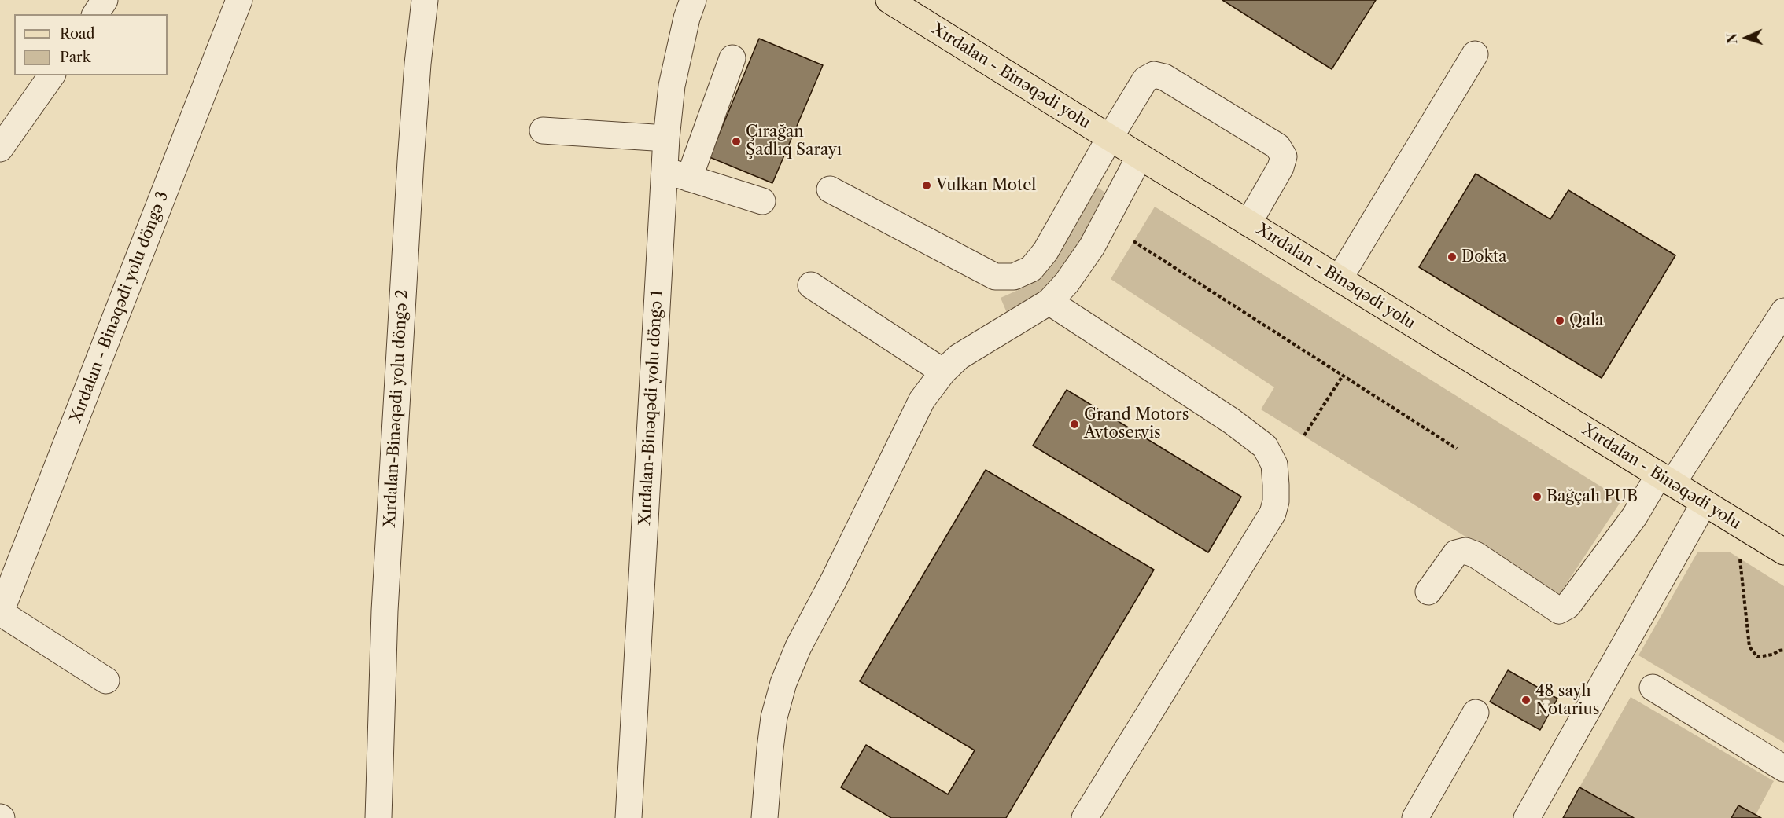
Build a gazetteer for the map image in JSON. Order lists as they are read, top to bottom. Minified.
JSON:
{"streets":{"main road":["Xırdalan - Binəqədi yolu"],"street":["Xırdalan - Binəqədi yolu döngə 3","Xırdalan-Binəqədi yolu döngə 1","Xırdalan-Binəqədi yolu döngə 2"]},"places":["Çırağan Şadlıq Sarayı","Vulkan Motel","Dokta","Qala","Grand Motors Avtoservis","Bağçalı PUB","48 saylı Notarius"],"legend":["Road","Park"],"north":"left"}
